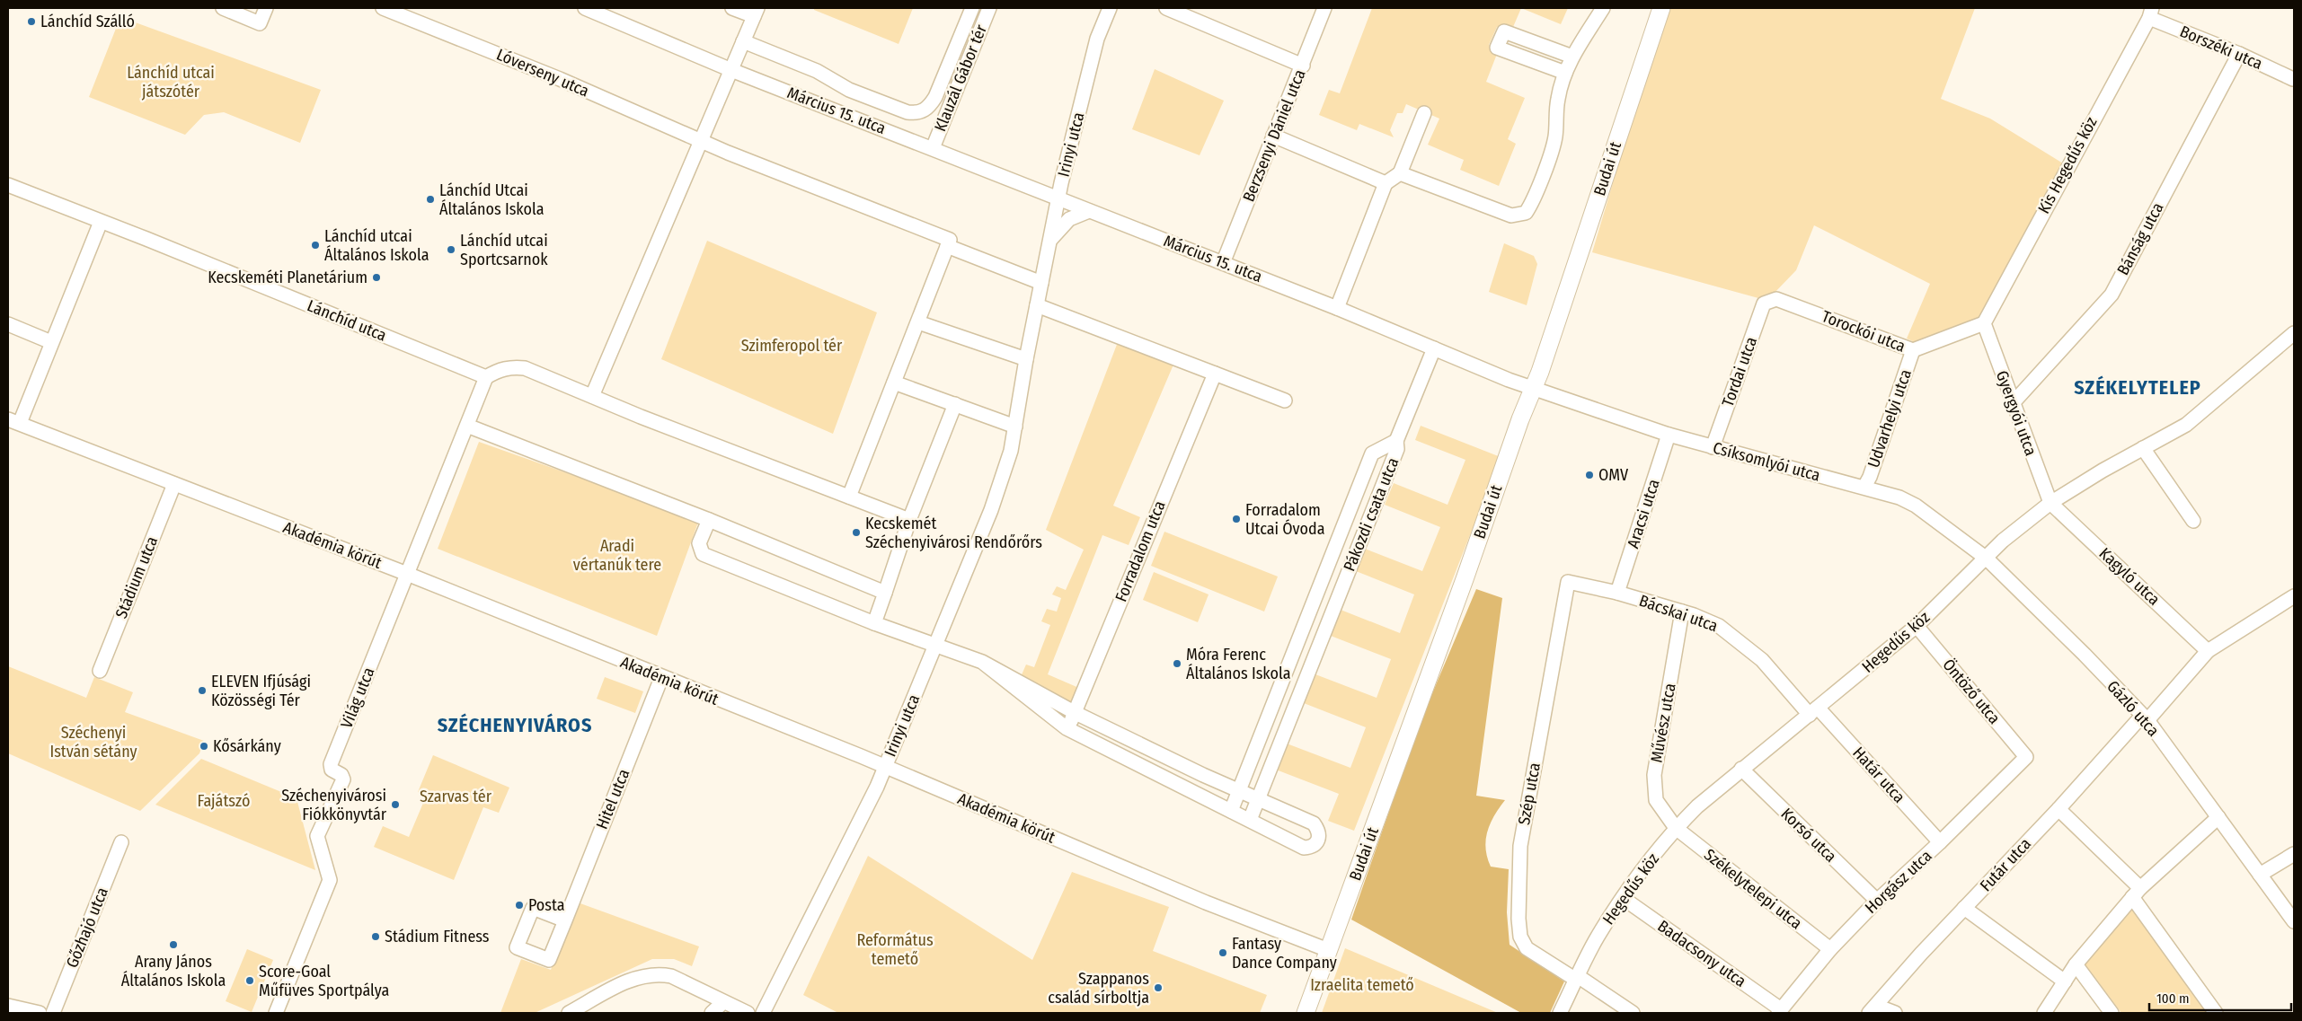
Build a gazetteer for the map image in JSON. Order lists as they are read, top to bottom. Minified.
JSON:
{"streets":{"main road":["Budai út"],"street":["Borszéki utca","Lóverseny utca","Klauzál Gábor tér","Március 15. utca","Berzsenyi Dániel utca","Irinyi utca","Kis Hegedűs köz","Bánság utca","Lánchíd utca","Torockói utca","Tordai utca","Gyergyói utca","Udvarhelyi utca","Csíksomlyói utca","Aracsi utca","Pákozdi csata utca","Akadémia körút","Forradalom utca","Kagyló utca","Stádium utca","Bácskai utca","Hegedűs köz","Öntöző utca","Világ utca","Gázló utca","Művész utca","Határ utca","Szép utca","Hitel utca","Korsó utca","Futár utca","Horgász utca","Székelytelepi utca","Gőzhajó utca","Badacsony utca"]},"crossings":[["Borszéki utca","Kis Hegedűs köz"],["Borszéki utca","Bánság utca"],["Klauzál Gábor tér","Március 15. utca"],["Március 15. utca","Berzsenyi Dániel utca"],["Március 15. utca","Irinyi utca"],["Március 15. utca","Budai út"],["Március 15. utca","Csíksomlyói utca"],["Irinyi utca","Akadémia körút"],["Kis Hegedűs köz","Torockói utca"],["Kis Hegedűs köz","Gyergyói utca"],["Budai út","Csíksomlyói utca"],["Budai út","Akadémia körút"],["Bánság utca","Gyergyói utca"],["Lánchíd utca","Világ utca"],["Torockói utca","Tordai utca"],["Torockói utca","Gyergyói utca"],["Torockói utca","Udvarhelyi utca"],["Tordai utca","Csíksomlyói utca"],["Gyergyói utca","Kagyló utca"],["Gyergyói utca","Hegedűs köz"],["Udvarhelyi utca","Csíksomlyói utca"],["Csíksomlyói utca","Aracsi utca"],["Csíksomlyói utca","Hegedűs köz"],["Csíksomlyói utca","Gázló utca"],["Aracsi utca","Bácskai utca"],["Akadémia körút","Stádium utca"],["Akadémia körút","Világ utca"],["Akadémia körút","Hitel utca"],["Kagyló utca","Hegedűs köz"],["Kagyló utca","Futár utca"],["Bácskai utca","Hegedűs köz"],["Bácskai utca","Művész utca"],["Bácskai utca","Határ utca"],["Bácskai utca","Szép utca"],["Hegedűs köz","Öntöző utca"],["Hegedűs köz","Gázló utca"],["Hegedűs köz","Művész utca"],["Hegedűs köz","Határ utca"],["Hegedűs köz","Szép utca"],["Hegedűs köz","Korsó utca"],["Hegedűs köz","Székelytelepi utca"],["Hegedűs köz","Badacsony utca"],["Öntöző utca","Horgász utca"],["Gázló utca","Futár utca"],["Művész utca","Székelytelepi utca"],["Határ utca","Horgász utca"],["Korsó utca","Horgász utca"],["Horgász utca","Székelytelepi utca"],["Horgász utca","Badacsony utca"]],"districts":["SZÉKELYTELEP","SZÉCHENYIVÁROS"],"parks":["Lánchíd utcai játszótér","Szimferopol tér","Aradi vértanúk tere","Széchenyi István sétány","Szarvas tér","Fajátszó","Református temető","Izraelita temető"],"places":["Lánchíd Szálló","Lánchíd Utcai Általános Iskola","Lánchíd utcai Általános Iskola","Lánchíd utcai Sportcsarnok","Kecskeméti Planetárium","OMV","Forradalom Utcai Óvoda","Kecskemét Széchenyivárosi Rendőrőrs","Móra Ferenc Általános Iskola","ELEVEN Ifjúsági Közösségi Tér","Kősárkány","Széchenyivárosi Fiókkönyvtár","Posta","Stádium Fitness","Arany János Általános Iskola","Fantasy Dance Company","Score-Goal Műfüves Sportpálya","Szappanos család sírboltja"],"scale_bar":"100 m"}
